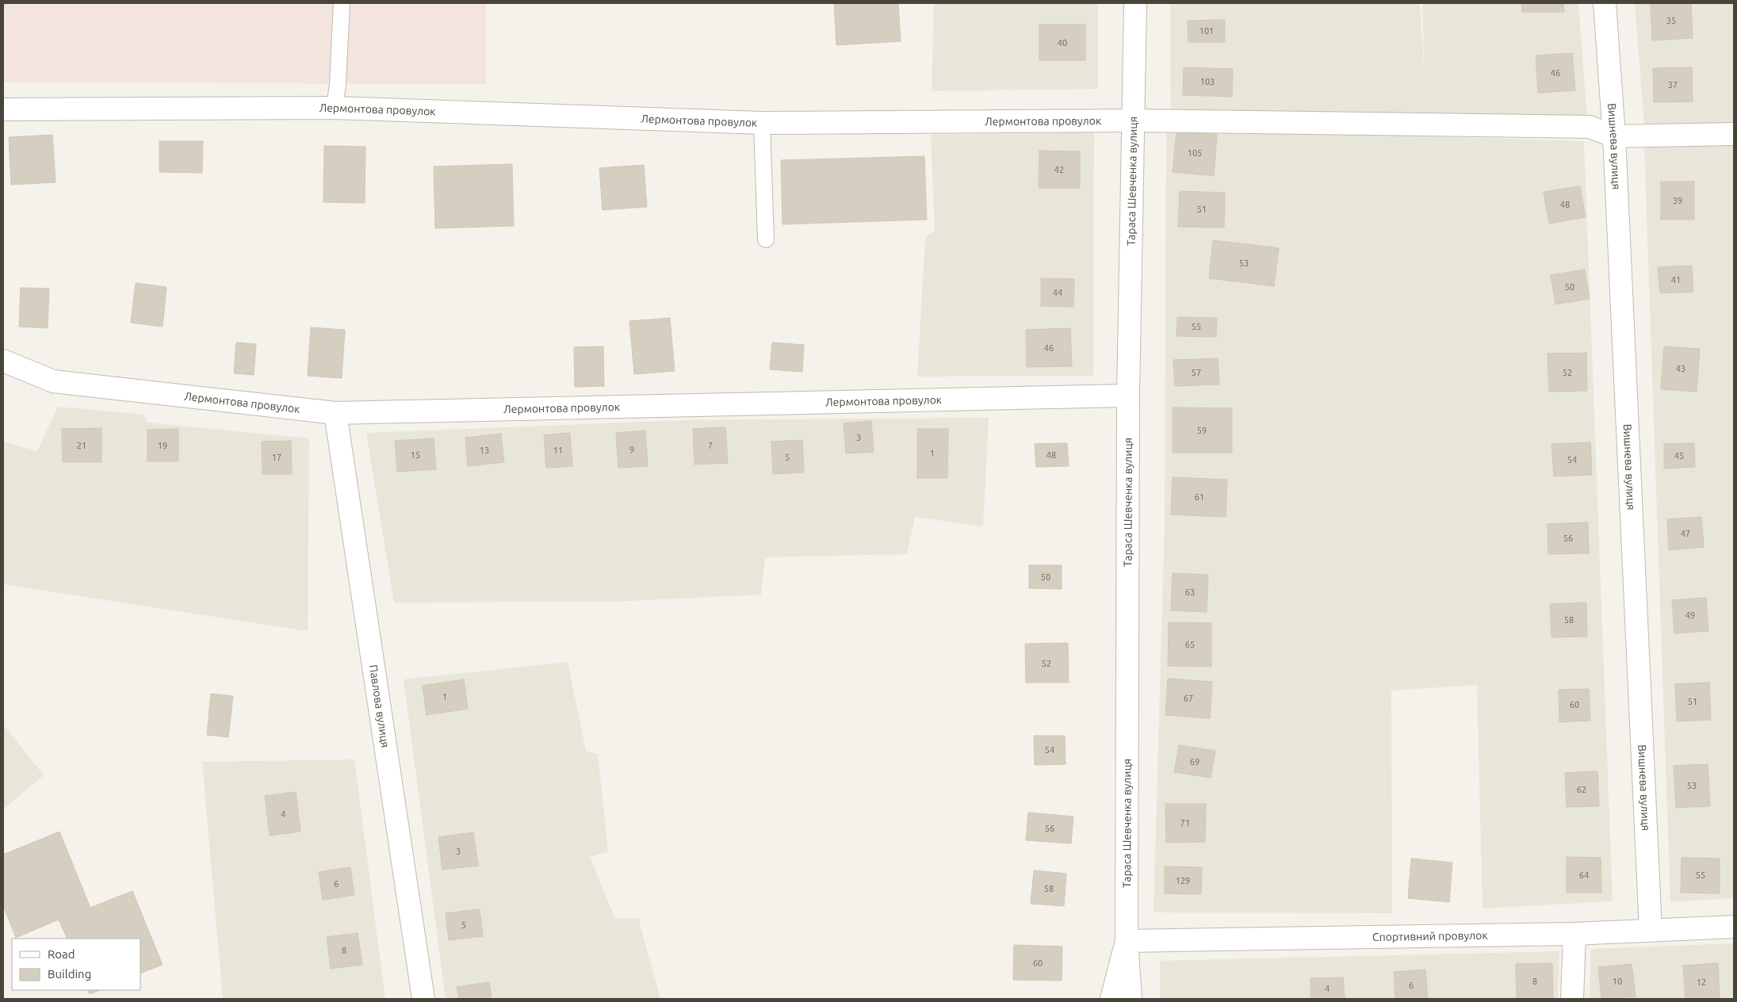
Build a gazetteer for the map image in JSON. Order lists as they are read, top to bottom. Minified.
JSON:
{"streets":{"street":["Лермонтова провулок","Вишнева вулиця","Тараса Шевченка вулиця","Павлова вулиця","Спортивний провулок"]},"crossings":[["Лермонтова провулок","Вишнева вулиця"],["Лермонтова провулок","Тараса Шевченка вулиця"],["Лермонтова провулок","Павлова вулиця"],["Вишнева вулиця","Спортивний провулок"],["Тараса Шевченка вулиця","Спортивний провулок"]],"house_numbers":["35","101","40","46","103","37","105","42","39","48","51","53","41","50","44","55","46","43","57","52","59","3","21","19","7","9","13","11","1","15","48","45","17","5","54","61","47","56","50","63","49","58","65","52","1","67","51","60","54","69","53","62","4","71","56","3","64","55","129","6","58","5","8","60","8","10","12","6","4"],"legend":["Road","Building"]}
